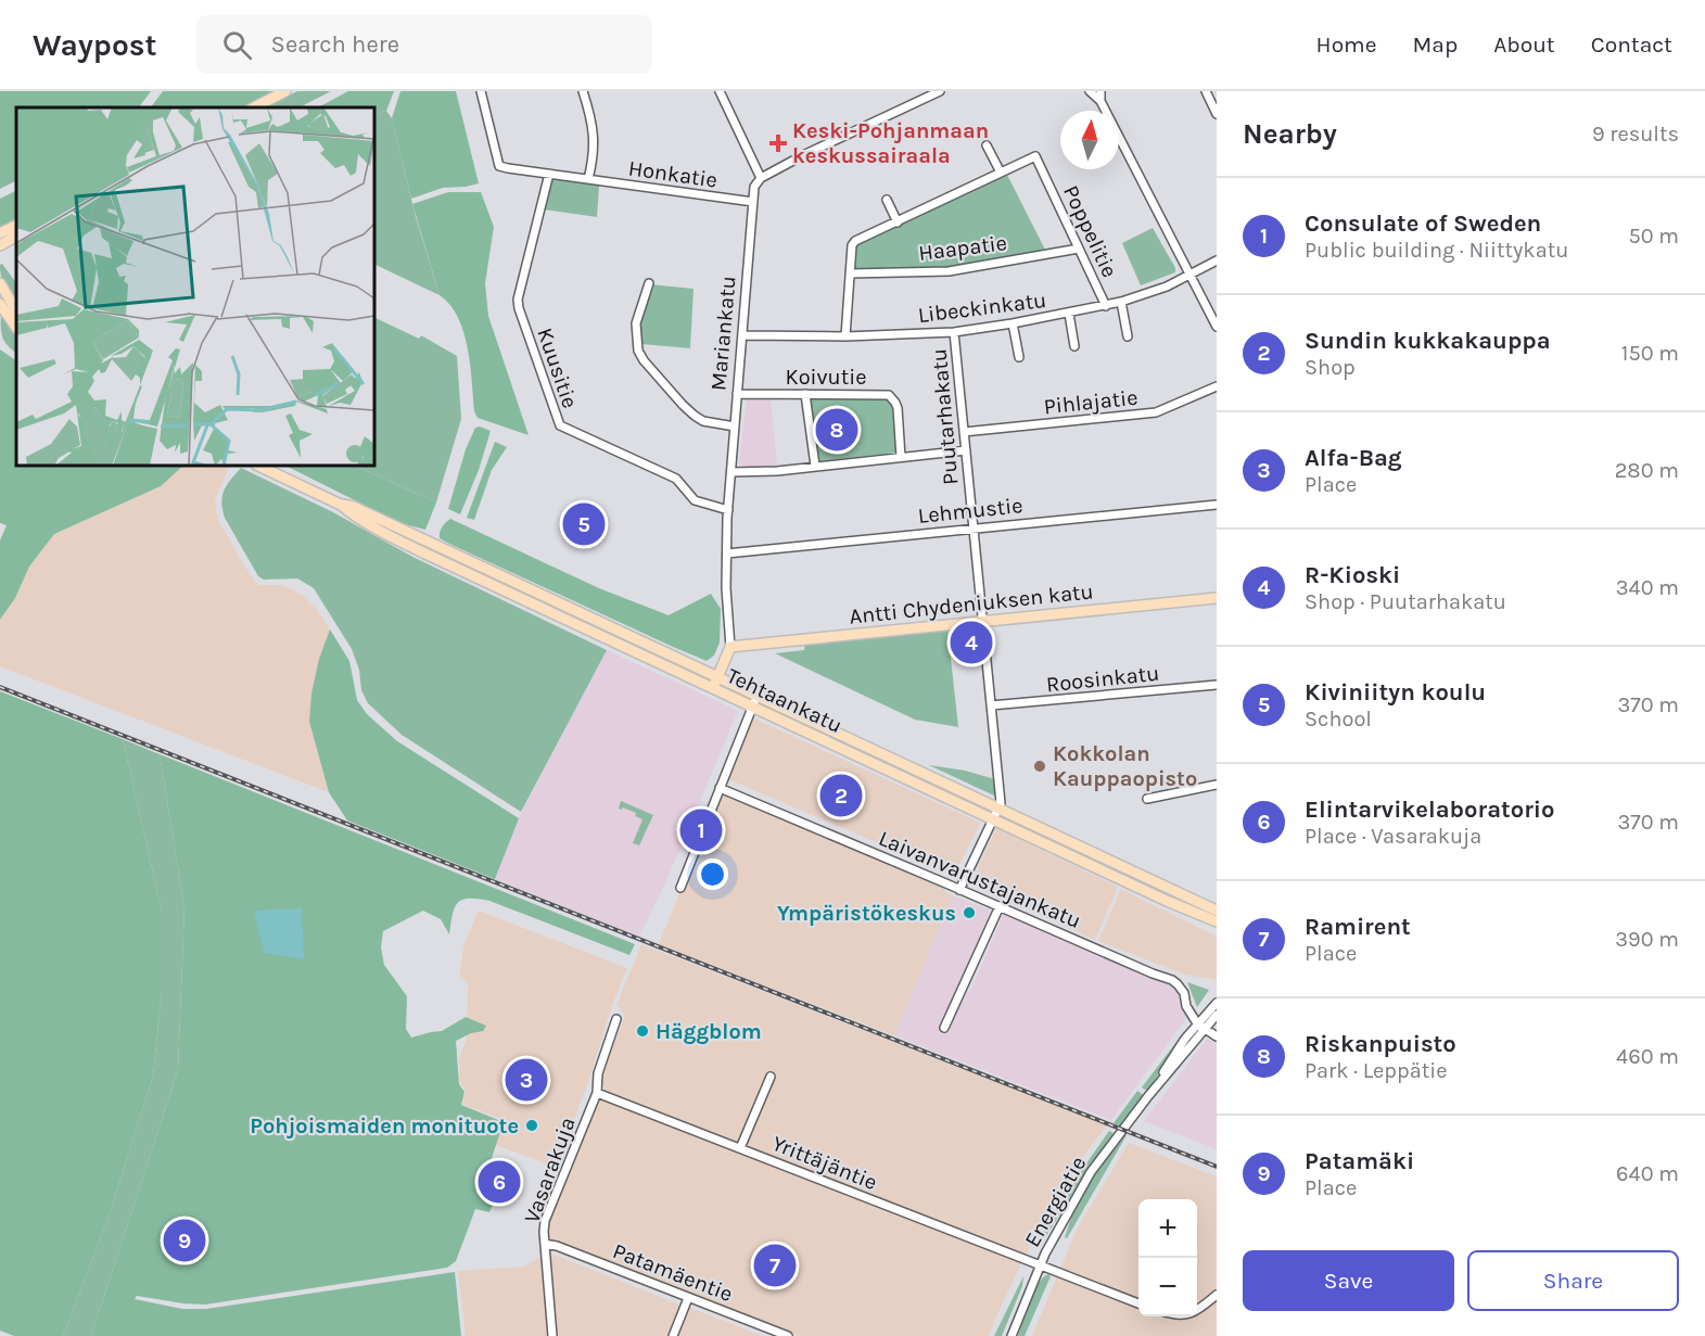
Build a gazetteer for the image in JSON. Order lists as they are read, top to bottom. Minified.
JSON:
{"streets":{"main road":["Mariankatu","Antti Chydeniuksen katu","Tehtaankatu"],"street":["Honkatie","Poppelitie","Haapatie","Libeckinkatu","Kuusitie","Koivutie","Pihlajatie","Puutarhakatu","Lehmustie","Roosinkatu","Laivanvarustajankatu","Yrittäjäntie","Vasarakuja","Energiatie","Patamäentie"]},"crossings":[["Honkatie","Mariankatu"],["Honkatie","Kuusitie"],["Poppelitie","Haapatie"],["Poppelitie","Libeckinkatu"],["Libeckinkatu","Mariankatu"],["Libeckinkatu","Puutarhakatu"],["Mariankatu","Kuusitie"],["Mariankatu","Koivutie"],["Mariankatu","Lehmustie"],["Mariankatu","Antti Chydeniuksen katu"],["Mariankatu","Tehtaankatu"],["Pihlajatie","Puutarhakatu"],["Puutarhakatu","Lehmustie"],["Puutarhakatu","Antti Chydeniuksen katu"],["Puutarhakatu","Roosinkatu"],["Puutarhakatu","Tehtaankatu"],["Laivanvarustajankatu","Energiatie"],["Yrittäjäntie","Vasarakuja"],["Yrittäjäntie","Energiatie"],["Vasarakuja","Patamäentie"]],"places":{"health":["Keski-Pohjanmaan keskussairaala"],"other":["Kokkolan Kauppaopisto","Ympäristökeskus","Häggblom","Pohjoismaiden monituote"]},"north":"top","page":{"header":"Waypost","search":"Search here","nav":["Home","Map","About","Contact"],"heading":["Nearby","9 results"],"list":[{"mark":"1","name":"Consulate of Sweden","note":"Public building · Niittykatu","value":"50 m"},{"mark":"2","name":"Sundin kukkakauppa","note":"Shop","value":"150 m"},{"mark":"3","name":"Alfa-Bag","note":"Place","value":"280 m"},{"mark":"4","name":"R-Kioski","note":"Shop · Puutarhakatu","value":"340 m"},{"mark":"5","name":"Kiviniityn koulu","note":"School","value":"370 m"},{"mark":"6","name":"Elintarvikelaboratorio","note":"Place · Vasarakuja","value":"370 m"},{"mark":"7","name":"Ramirent","note":"Place","value":"390 m"},{"mark":"8","name":"Riskanpuisto","note":"Park · Leppätie","value":"460 m"},{"mark":"9","name":"Patamäki","note":"Place","value":"640 m"}],"pins":["8","5","4","2","1","3","6","9","7"],"map_buttons":["+","−"],"buttons":["Save","Share"]}}
